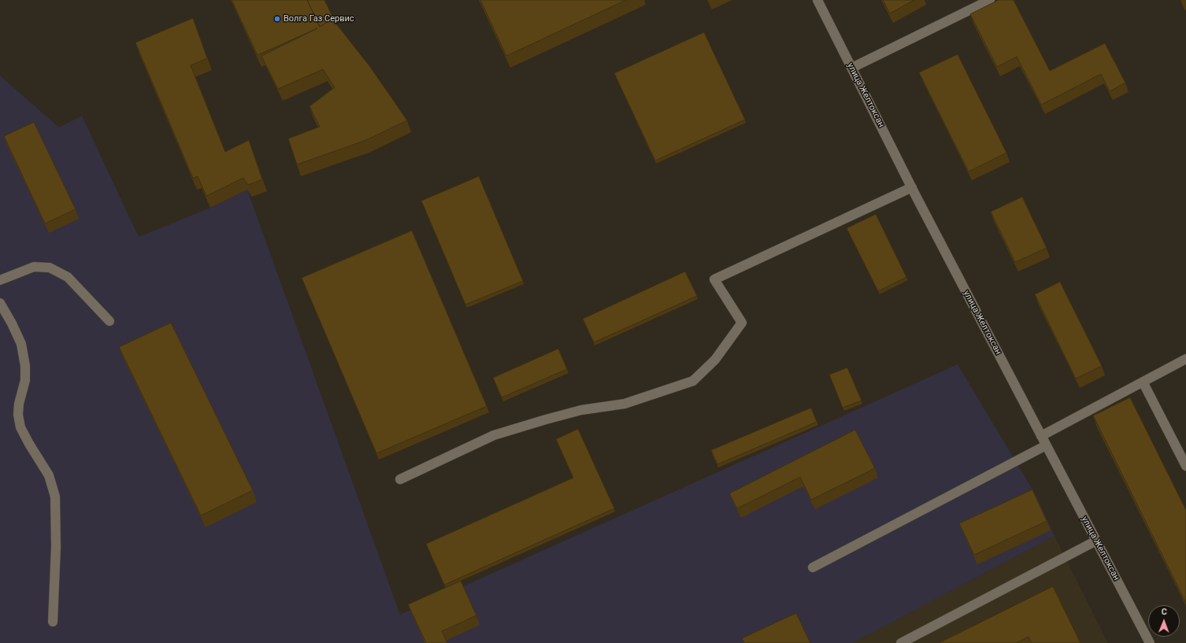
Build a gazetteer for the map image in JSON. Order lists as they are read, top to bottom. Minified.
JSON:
{"streets":{"street":["улица Желтоксан"]},"places":["Волга Газ Сервис"],"north":"top"}
